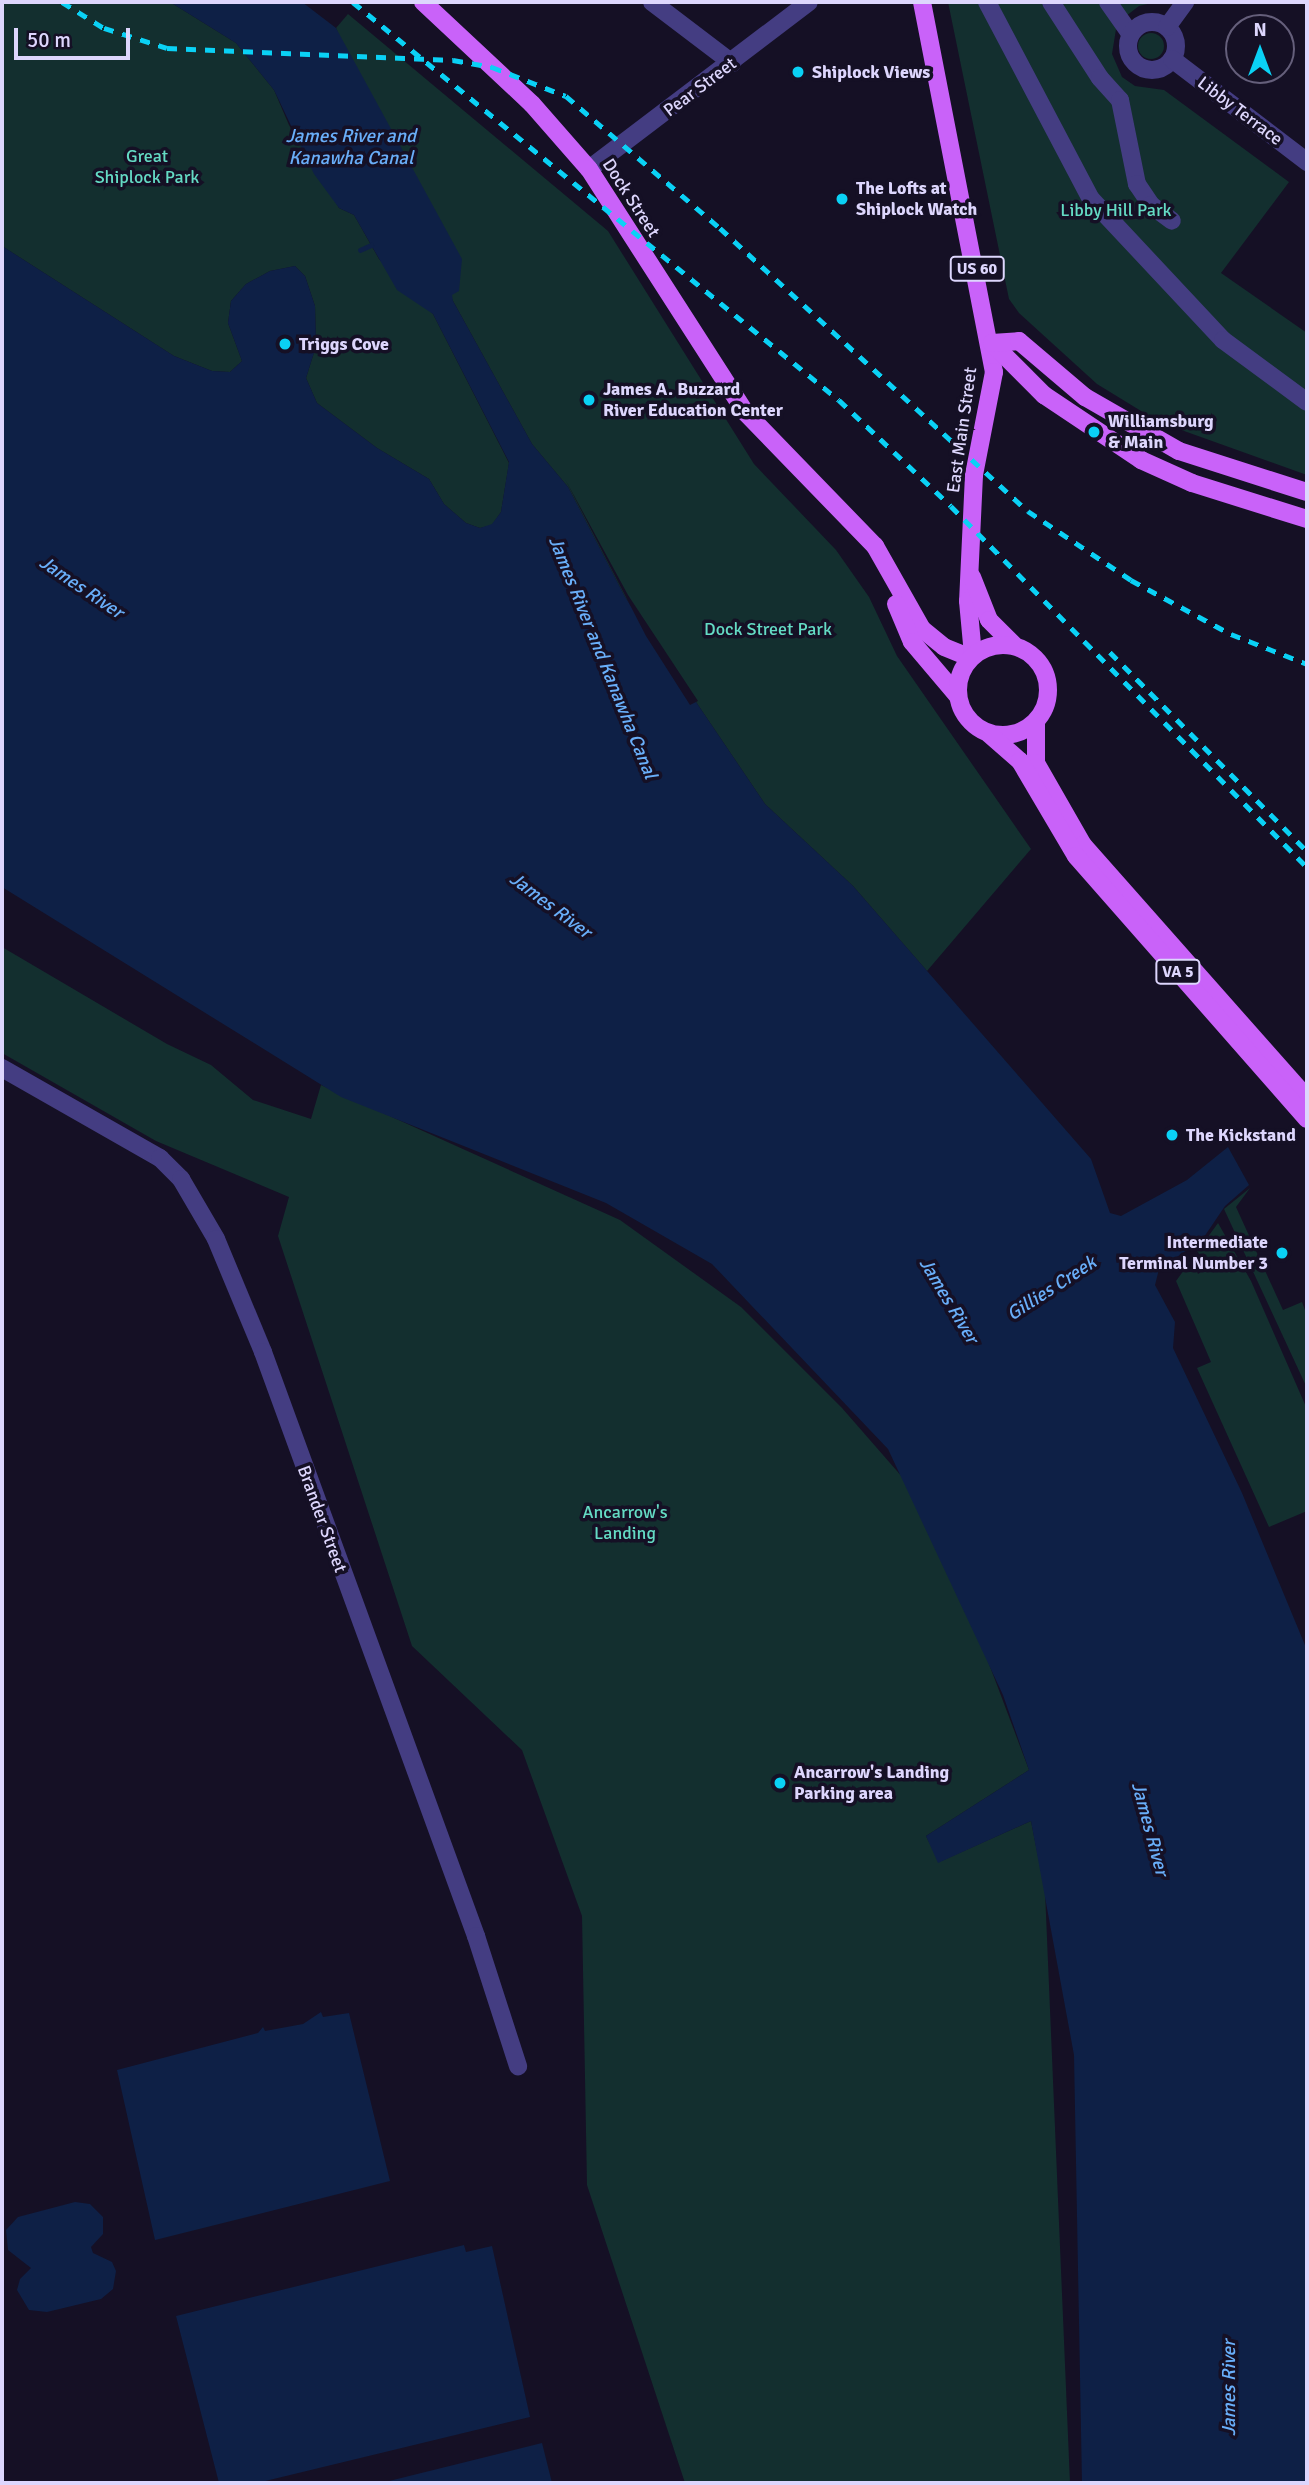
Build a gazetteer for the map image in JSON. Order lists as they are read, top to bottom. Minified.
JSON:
{"streets":{"main road":["Dock Street","US 60","East Main Street","VA 5"],"street":["Pear Street","Libby Terrace","Brander Street"]},"crossings":[["Pear Street","Dock Street"],["Dock Street","East Main Street"],["Dock Street","VA 5"],["East Main Street","VA 5"]],"water":["James River and Kanawha Canal","James River","Gillies Creek"],"parks":["Great Shiplock Park","Libby Hill Park","Dock Street Park","Ancarrow's Landing"],"places":["Shiplock Views","The Lofts at Shiplock Watch","Triggs Cove","James A. Buzzard River Education Center","Williamsburg & Main","The Kickstand","Intermediate Terminal Number 3","Ancarrow's Landing Parking area"],"scale_bar":"50 m","north":"top"}
